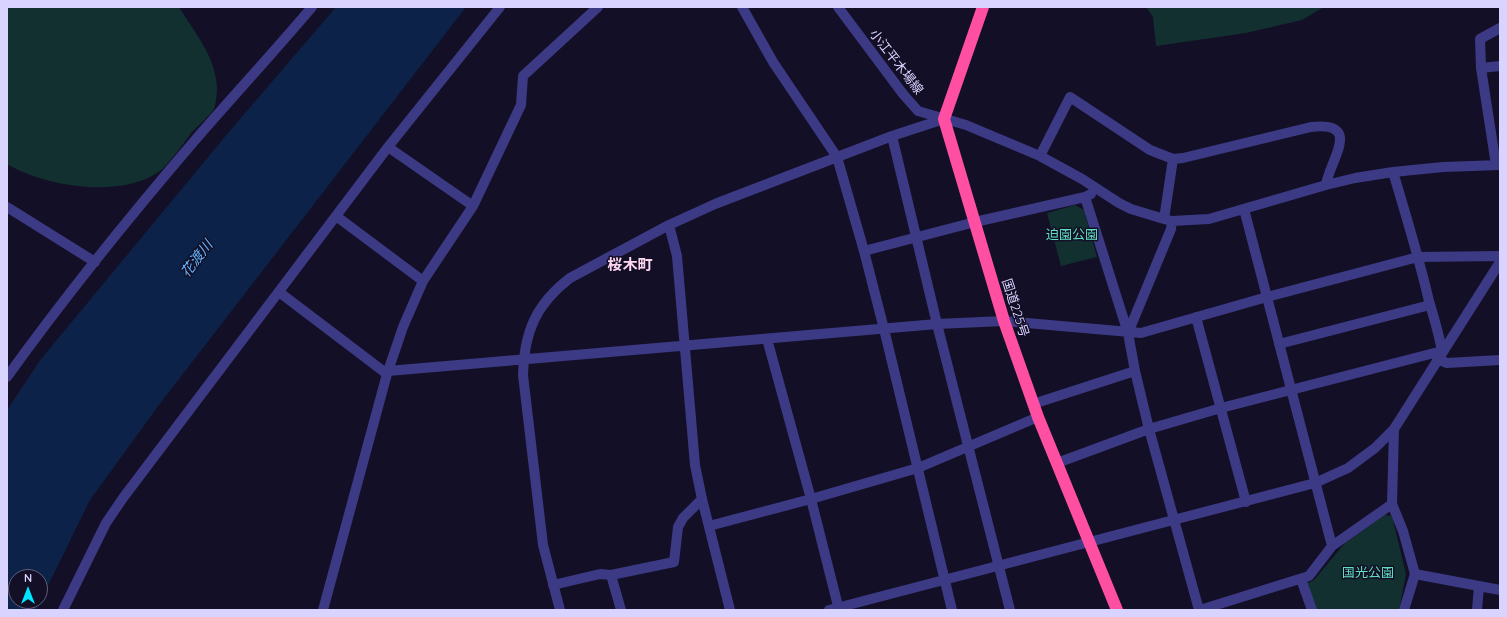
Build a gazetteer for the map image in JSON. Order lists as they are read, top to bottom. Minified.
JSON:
{"streets":{"highway":["国道225号"],"street":["小江平木場線"]},"crossings":[["小江平木場線","国道225号"]],"districts":["桜木町"],"water":["花渡川"],"parks":["迫園公園","国光公園"],"north":"top"}
